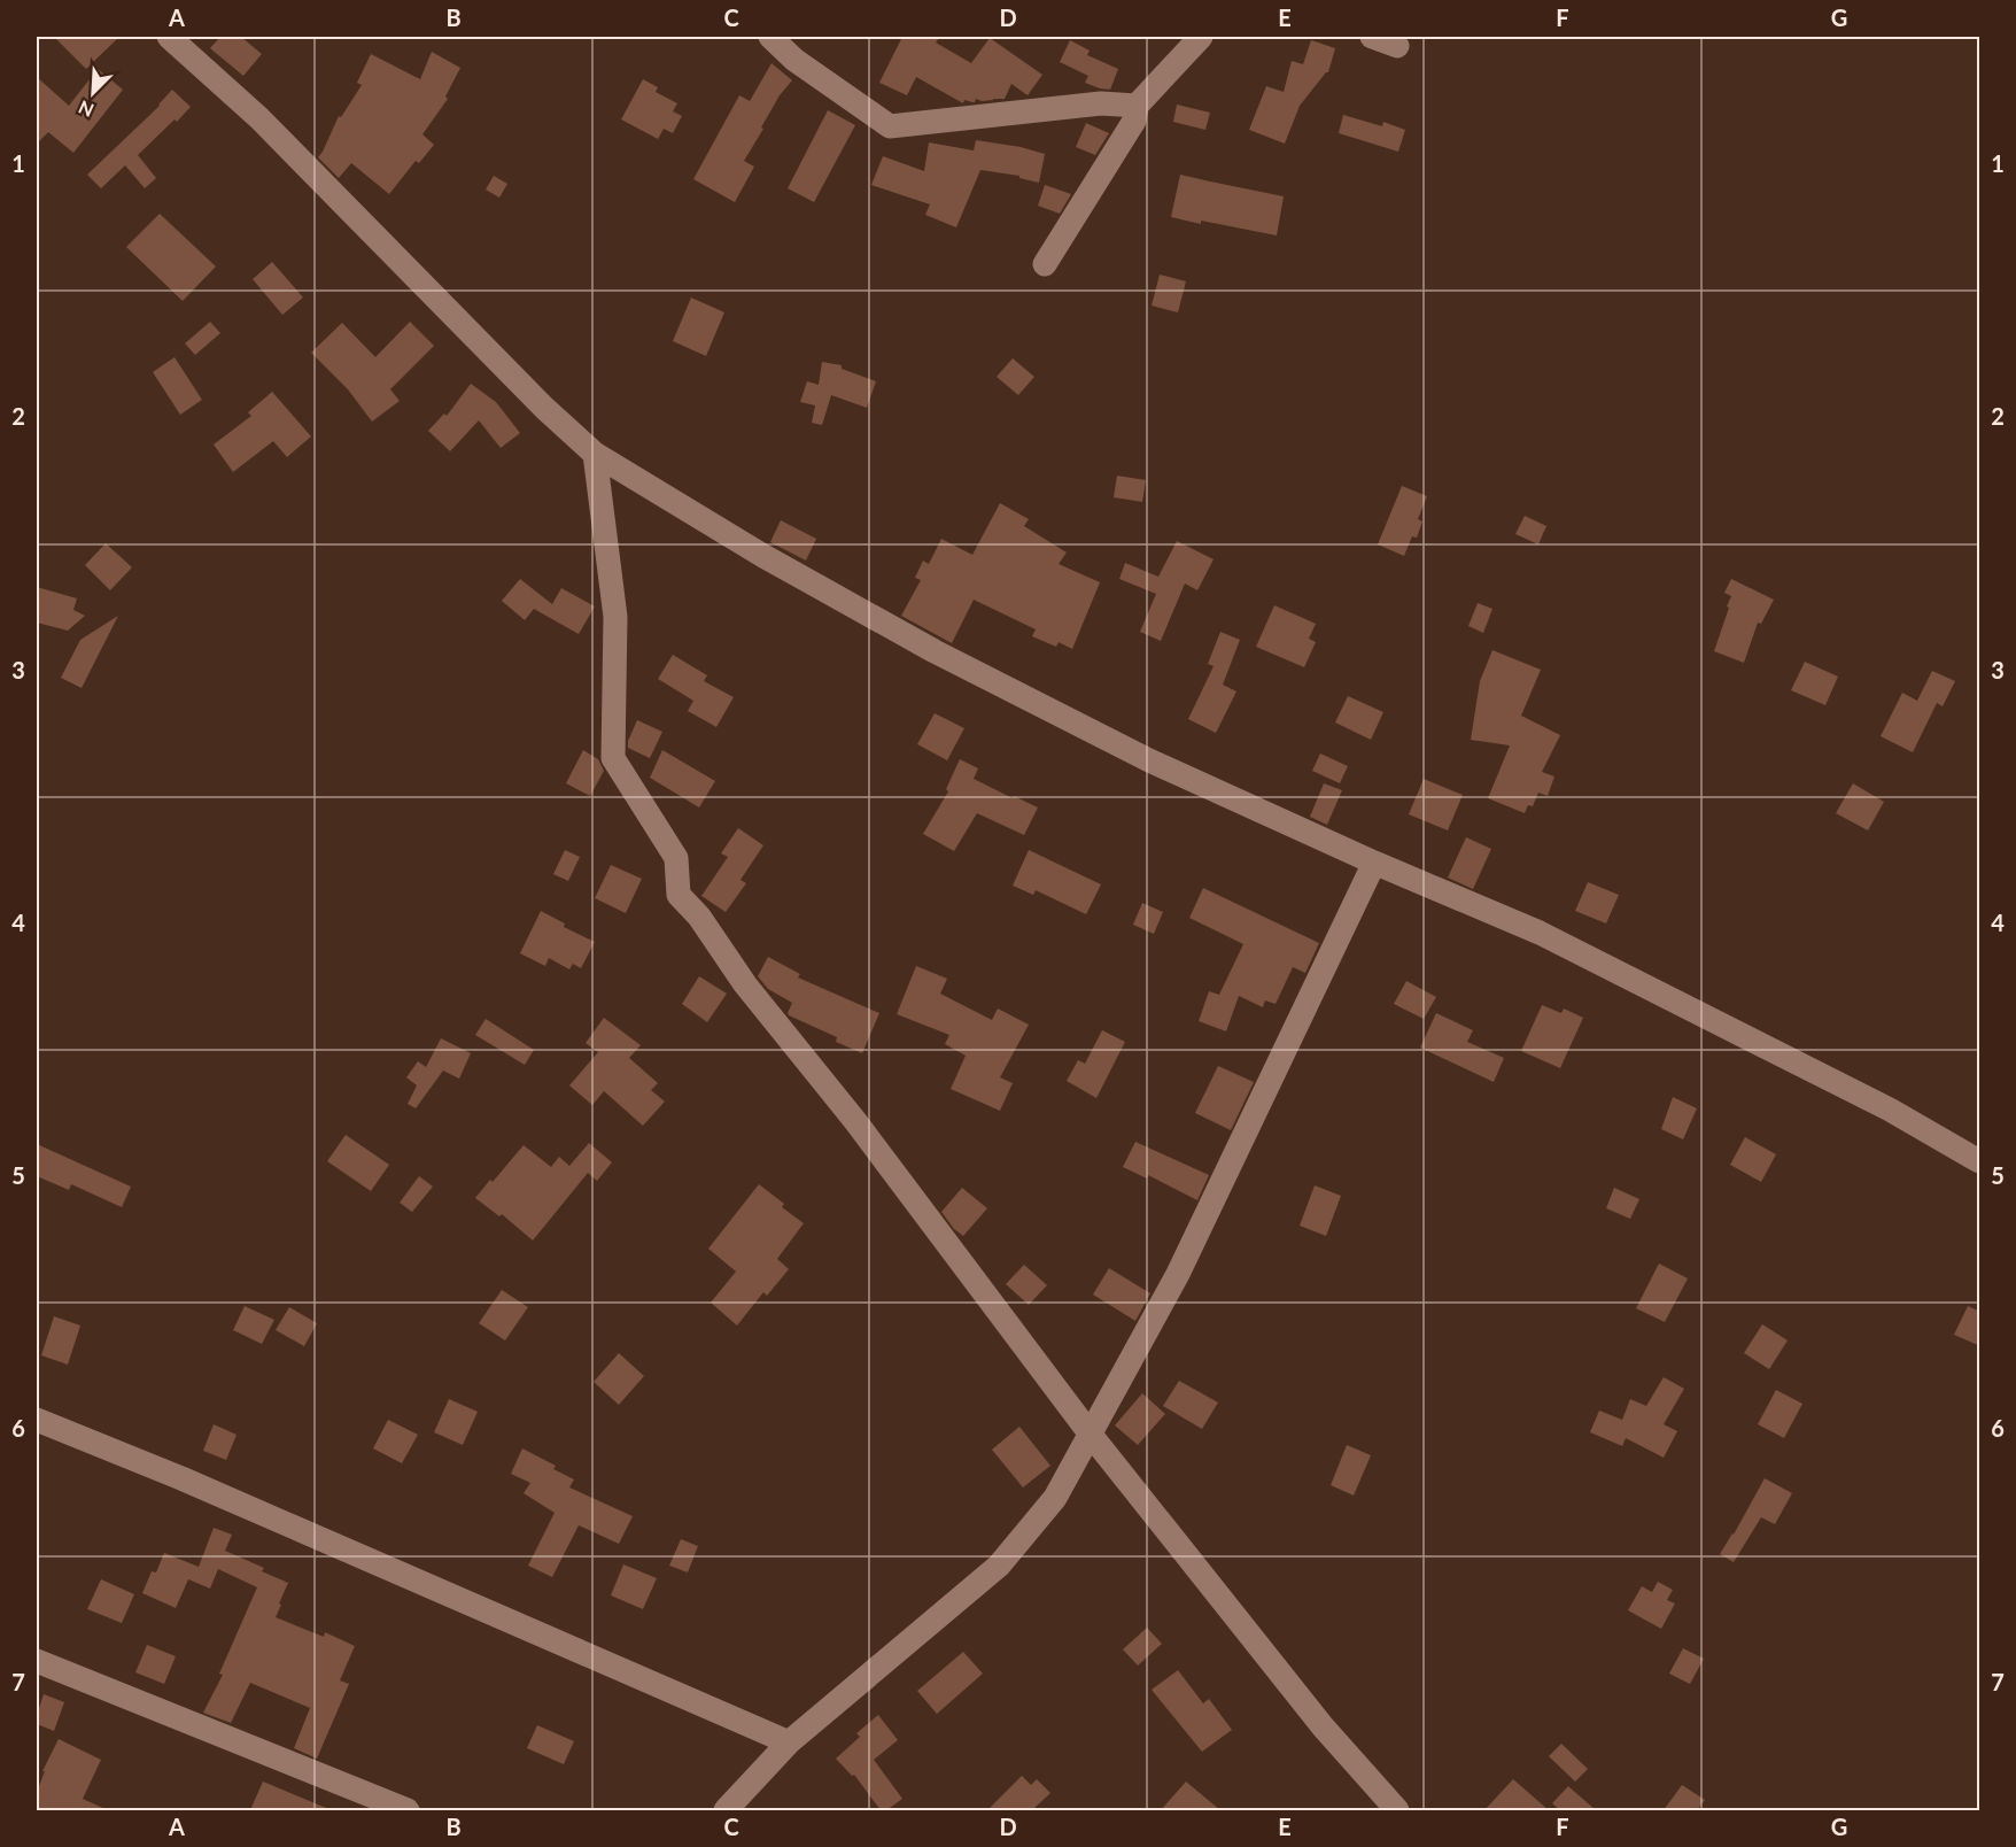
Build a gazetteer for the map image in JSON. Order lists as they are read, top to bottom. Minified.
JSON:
{"north":"bottom left","grid":{"columns":["A","B","C","D","E","F","G"],"rows":["1","2","3","4","5","6","7"]}}
